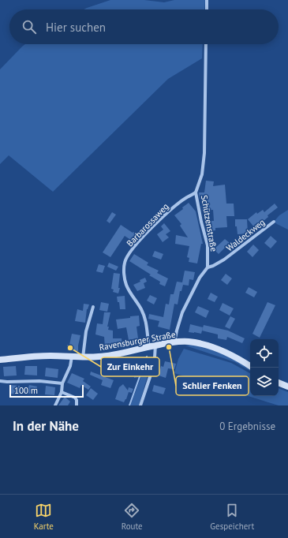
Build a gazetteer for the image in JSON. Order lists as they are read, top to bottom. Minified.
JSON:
{"streets":{"main road":["Ravensburger Straße"],"street":["Schützenstraße","Barbarossaweg","Waldeckweg"]},"crossings":[["Schützenstraße","Barbarossaweg"],["Schützenstraße","Waldeckweg"],["Barbarossaweg","Ravensburger Straße"]],"places":["Schlier Fenken","Zur Einkehr"],"scale_bar":"100 m","page":{"search":"Hier suchen","scale":"100 m","heading":["In der Nähe","0 Ergebnisse"],"nav":["Karte","Route","Gespeichert"]}}
